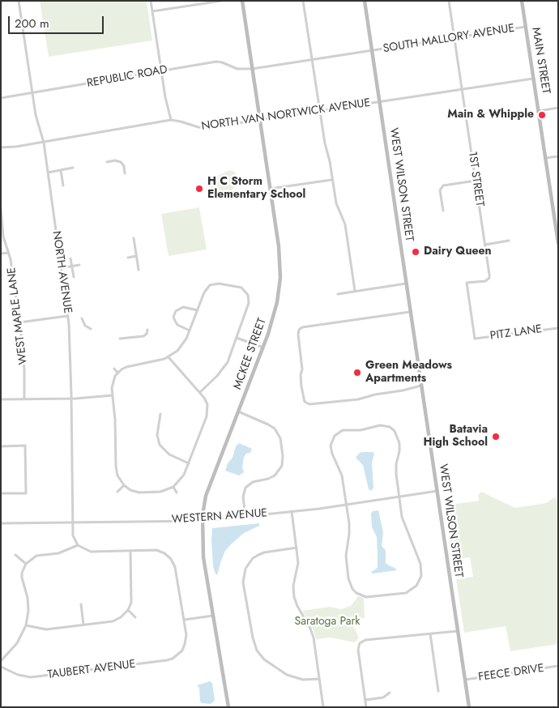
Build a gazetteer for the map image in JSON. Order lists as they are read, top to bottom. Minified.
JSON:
{"streets":{"main road":["MAIN STREET","WEST WILSON STREET","MCKEE STREET"],"street":["SOUTH MALLORY AVENUE","REPUBLIC ROAD","NORTH VAN NORTWICK AVENUE","1ST STREET","NORTH AVENUE","WEST MAPLE LANE","PITZ LANE","WESTERN AVENUE","TAUBERT AVENUE","FEECE DRIVE"]},"crossings":[["SOUTH MALLORY AVENUE","MAIN STREET"],["SOUTH MALLORY AVENUE","REPUBLIC ROAD"],["SOUTH MALLORY AVENUE","1ST STREET"],["SOUTH MALLORY AVENUE","WEST WILSON STREET"],["MAIN STREET","NORTH VAN NORTWICK AVENUE"],["REPUBLIC ROAD","NORTH AVENUE"],["REPUBLIC ROAD","MCKEE STREET"],["NORTH VAN NORTWICK AVENUE","1ST STREET"],["NORTH VAN NORTWICK AVENUE","WEST WILSON STREET"],["NORTH VAN NORTWICK AVENUE","NORTH AVENUE"],["NORTH VAN NORTWICK AVENUE","MCKEE STREET"],["1ST STREET","PITZ LANE"],["WEST WILSON STREET","WESTERN AVENUE"],["WEST WILSON STREET","FEECE DRIVE"],["NORTH AVENUE","WESTERN AVENUE"],["MCKEE STREET","WESTERN AVENUE"]],"parks":["Saratoga Park"],"places":["Main & Whipple","H C Storm Elementary School","Dairy Queen","Green Meadows Apartments","Batavia High School"],"scale_bar":"200 m"}
